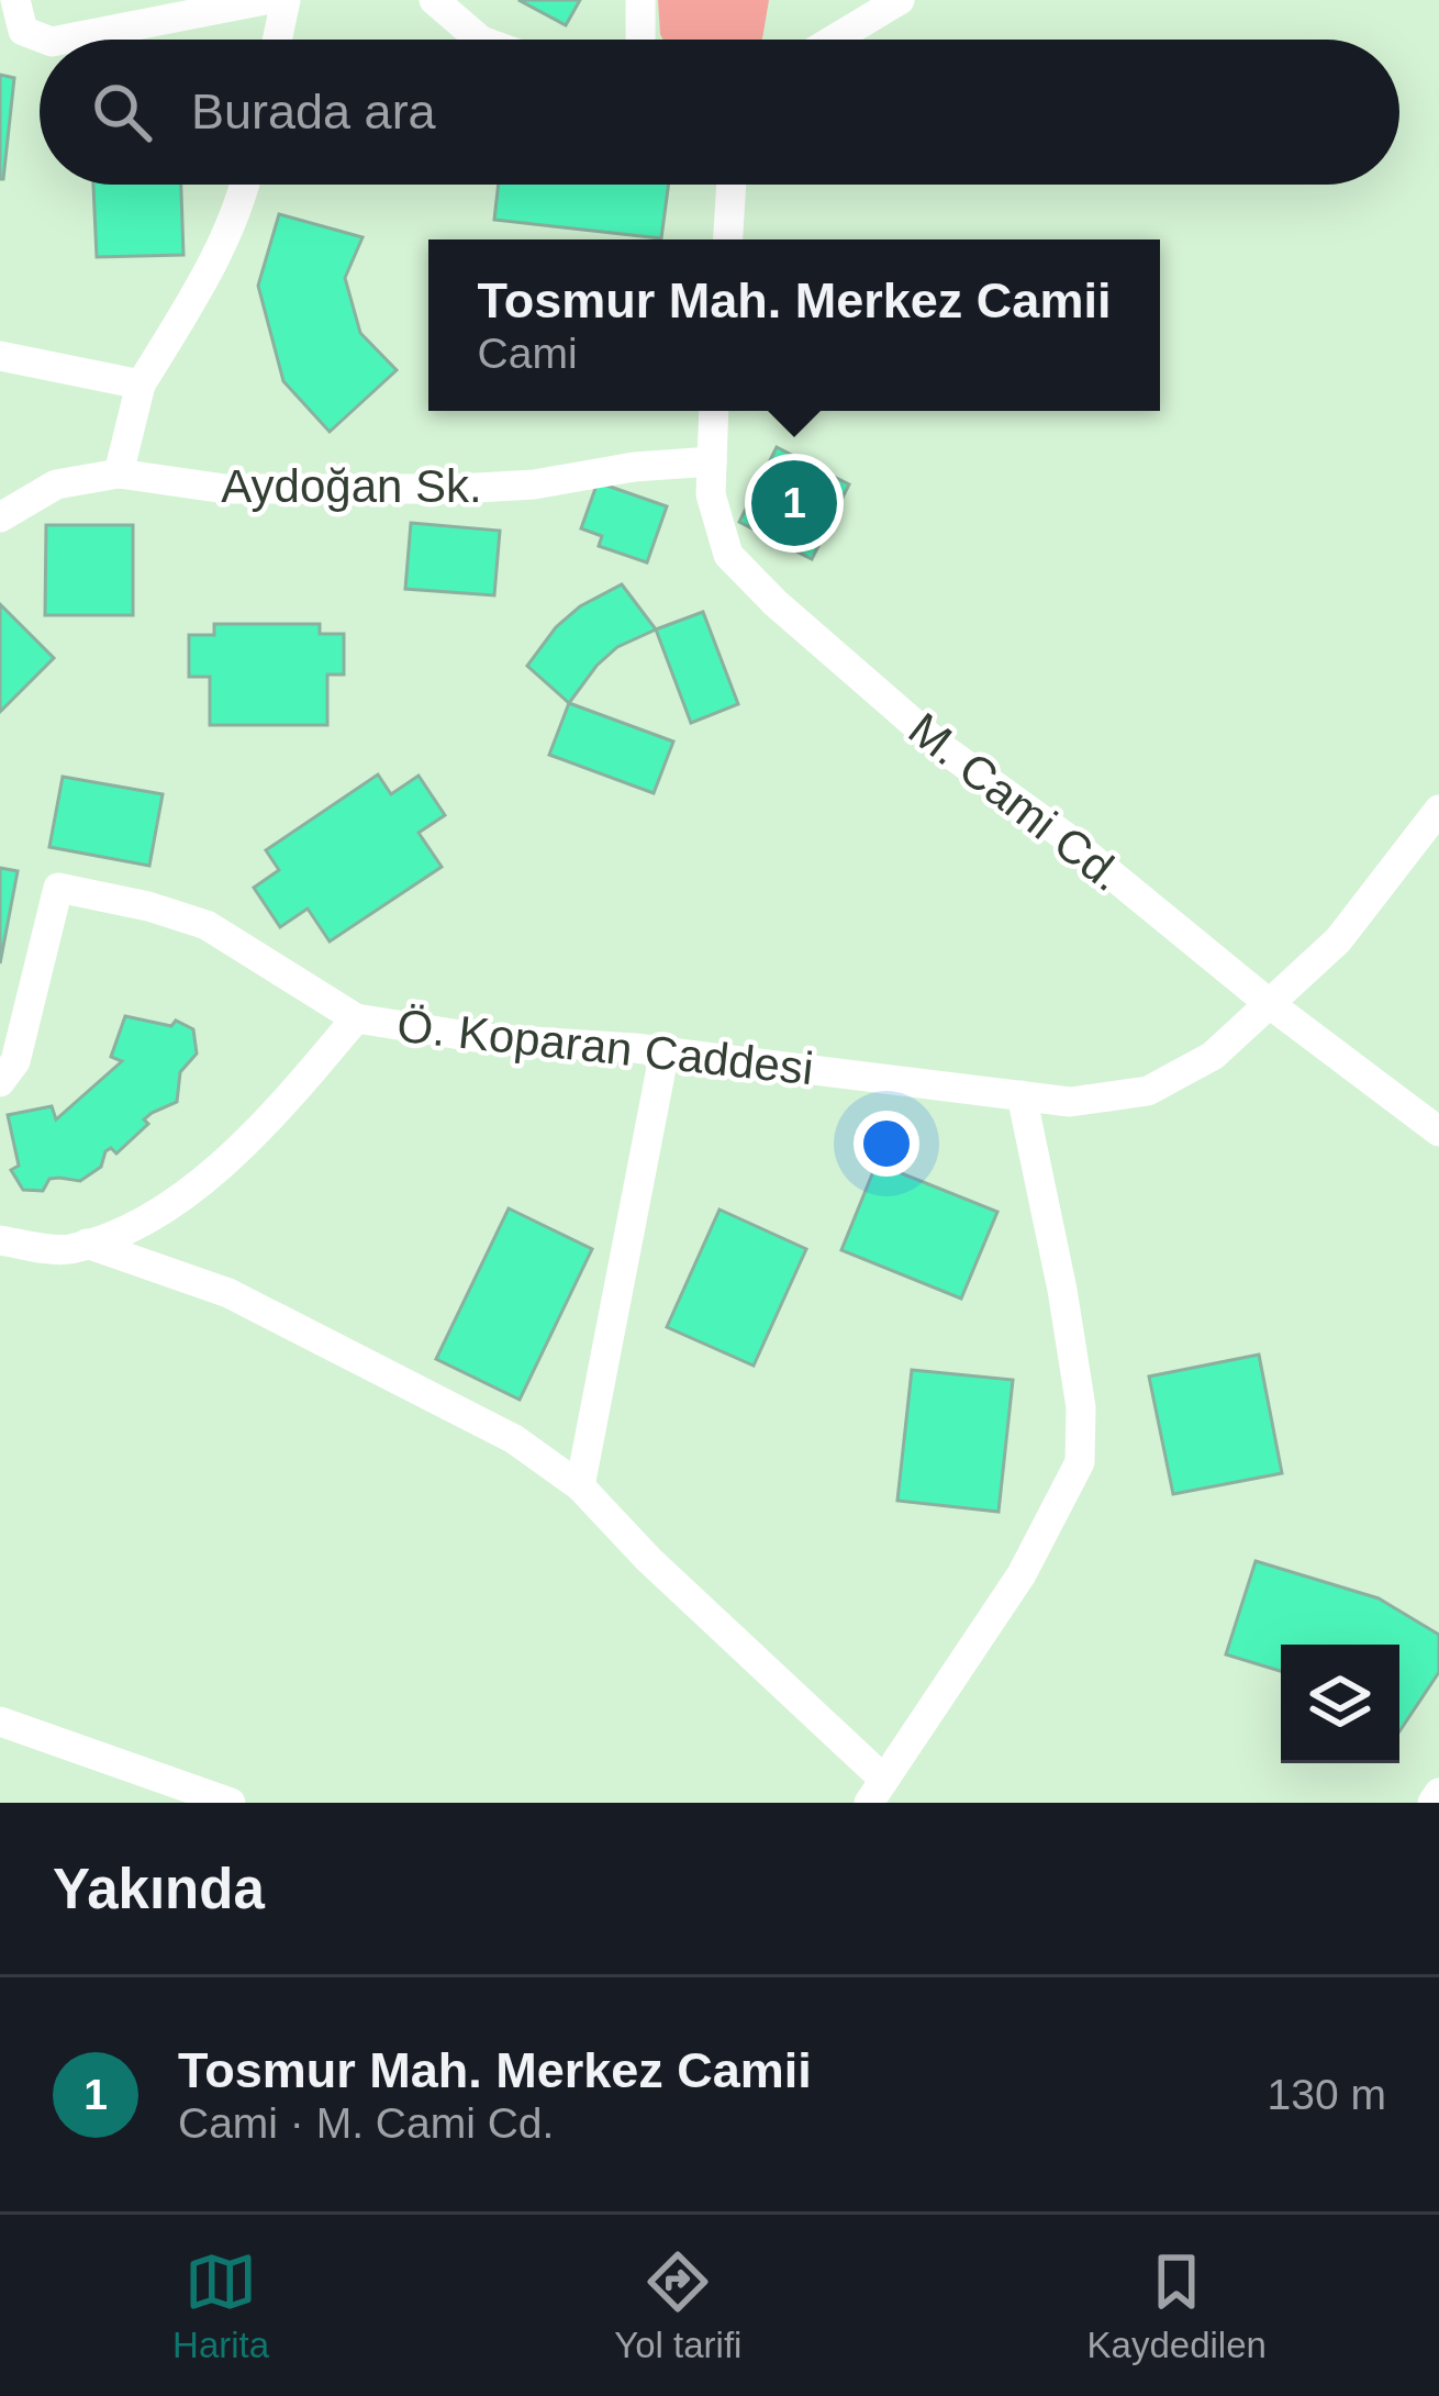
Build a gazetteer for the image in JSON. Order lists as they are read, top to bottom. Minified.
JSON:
{"streets":{"street":["Aydoğan Sk.","M. Cami Cd.","Ö. Koparan Caddesi"]},"crossings":[["Aydoğan Sk.","M. Cami Cd."],["M. Cami Cd.","Ö. Koparan Caddesi"]],"page":{"search":"Burada ara","popup":["Tosmur Mah. Merkez Camii","Cami"],"pins":"1","heading":"Yakında","list":[{"mark":"1","name":"Tosmur Mah. Merkez Camii","note":"Cami · M. Cami Cd.","value":"130 m"}],"nav":["Harita","Yol tarifi","Kaydedilen"]}}
